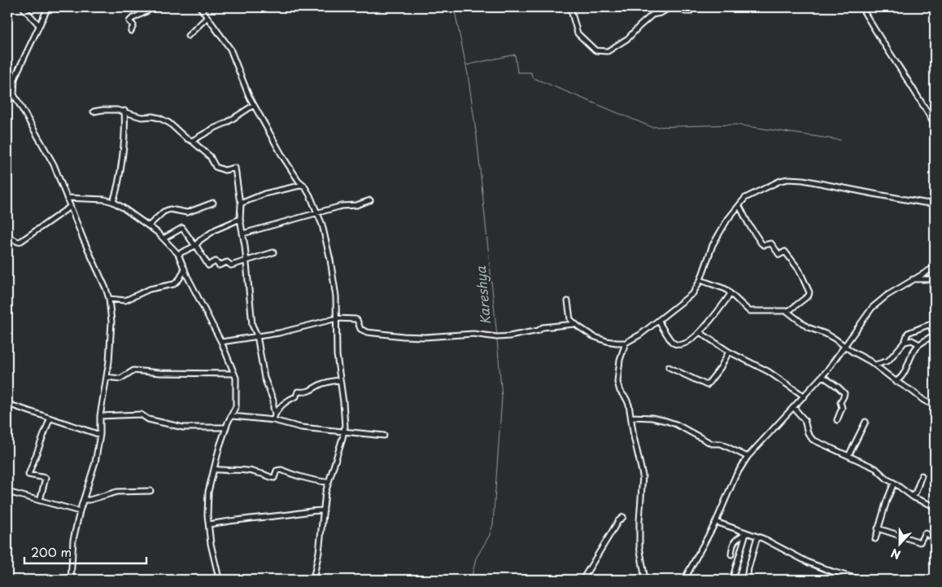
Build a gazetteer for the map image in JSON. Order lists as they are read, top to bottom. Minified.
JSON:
{"water":["Kareshya"],"scale_bar":"200 m","north":"bottom"}
